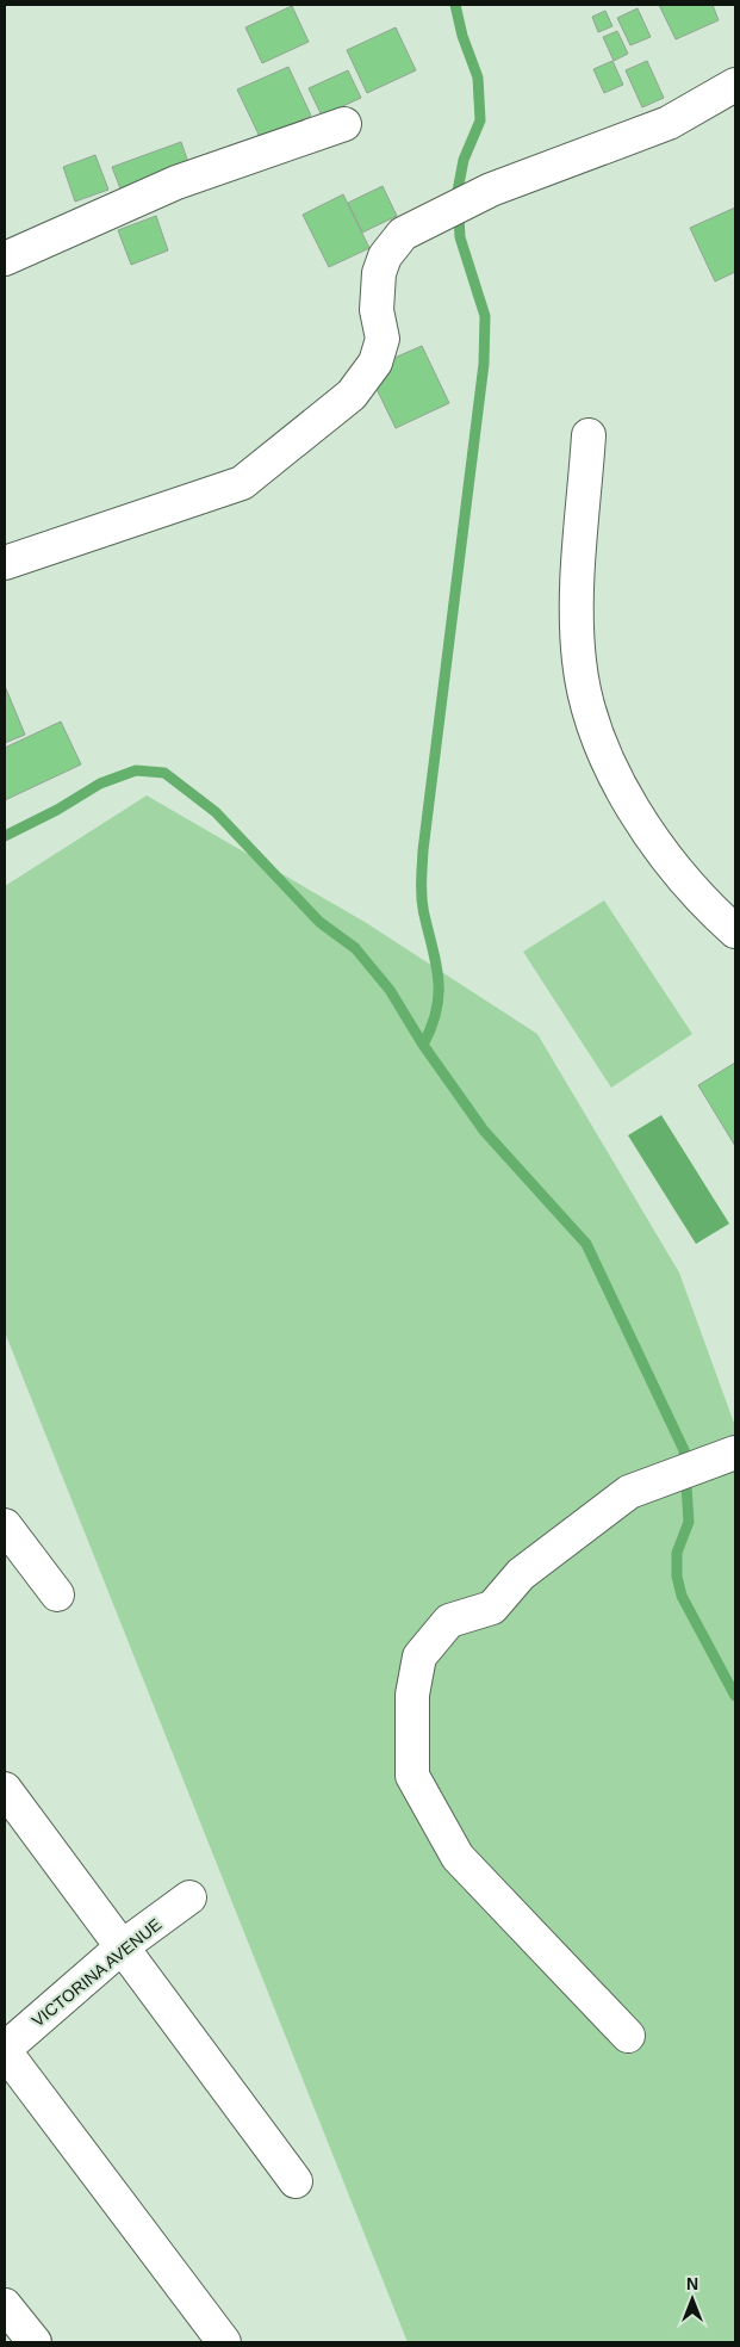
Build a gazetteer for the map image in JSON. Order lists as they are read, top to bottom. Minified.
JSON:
{"streets":{"street":["VICTORINA AVENUE"]},"north":"top"}
